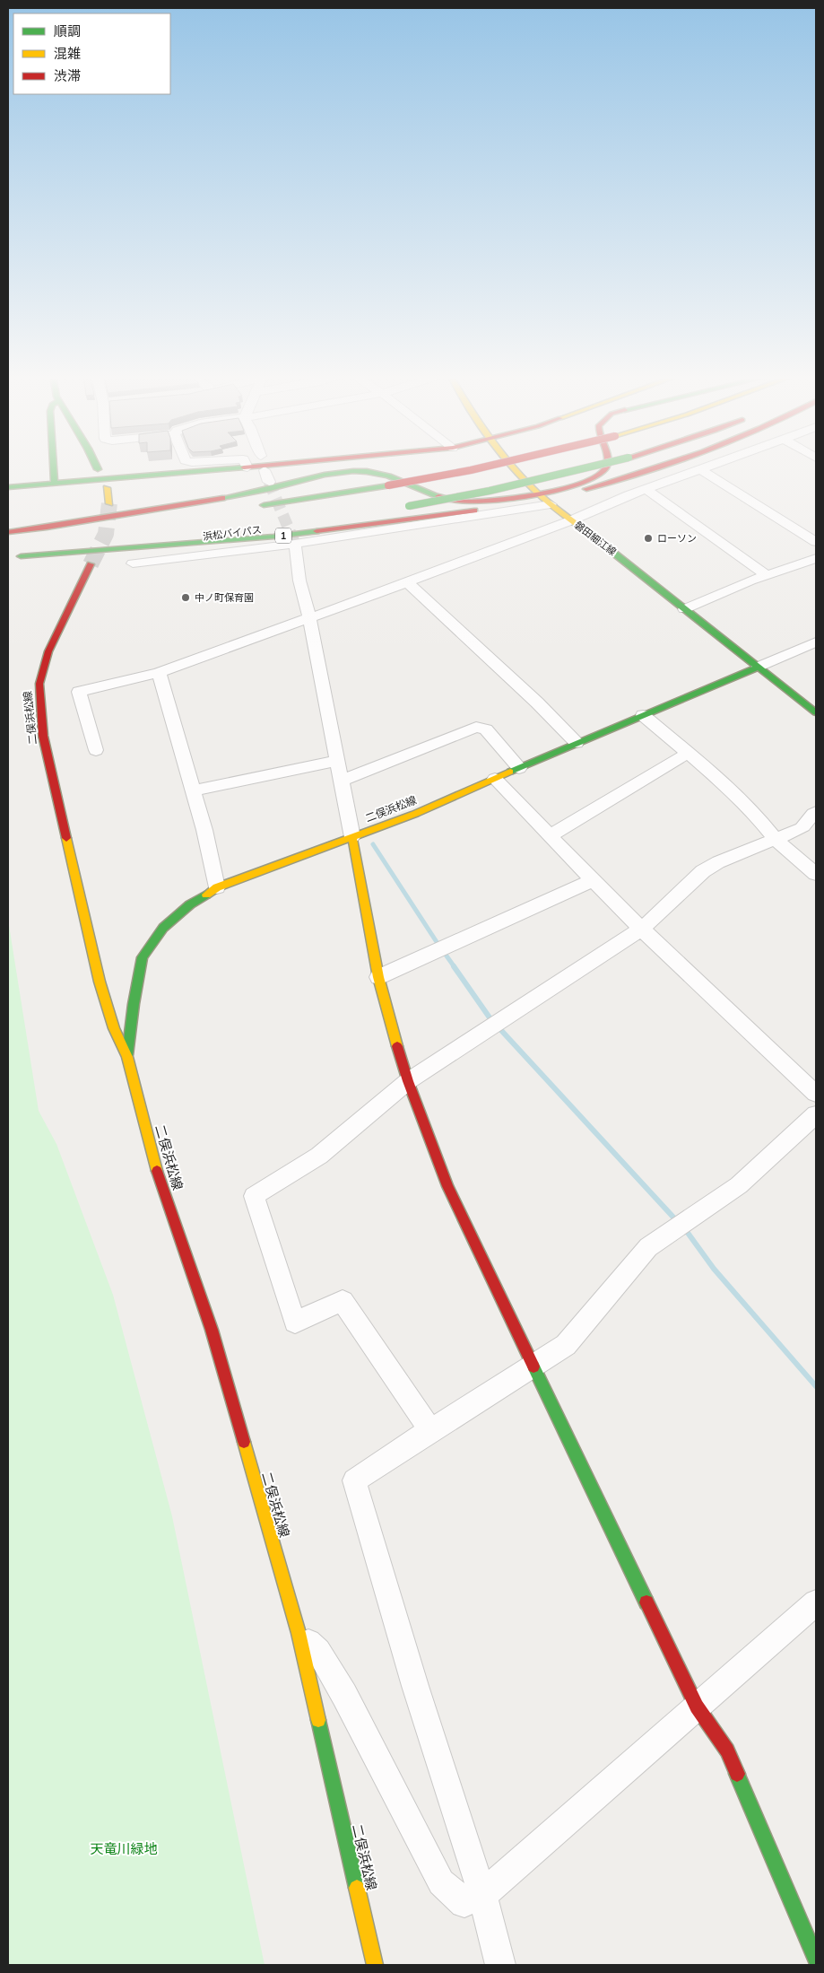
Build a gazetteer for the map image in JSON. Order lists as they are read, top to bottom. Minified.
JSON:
{"streets":{"main road":["浜松バイパス","1","磐田細江線","二俣浜松線"]},"crossings":[["浜松バイパス","1"],["1","磐田細江線"],["磐田細江線","二俣浜松線"]],"parks":["天竜川緑地"],"places":["ローソン","中ノ町保育園"],"legend":["順調","混雑","渋滞"]}
